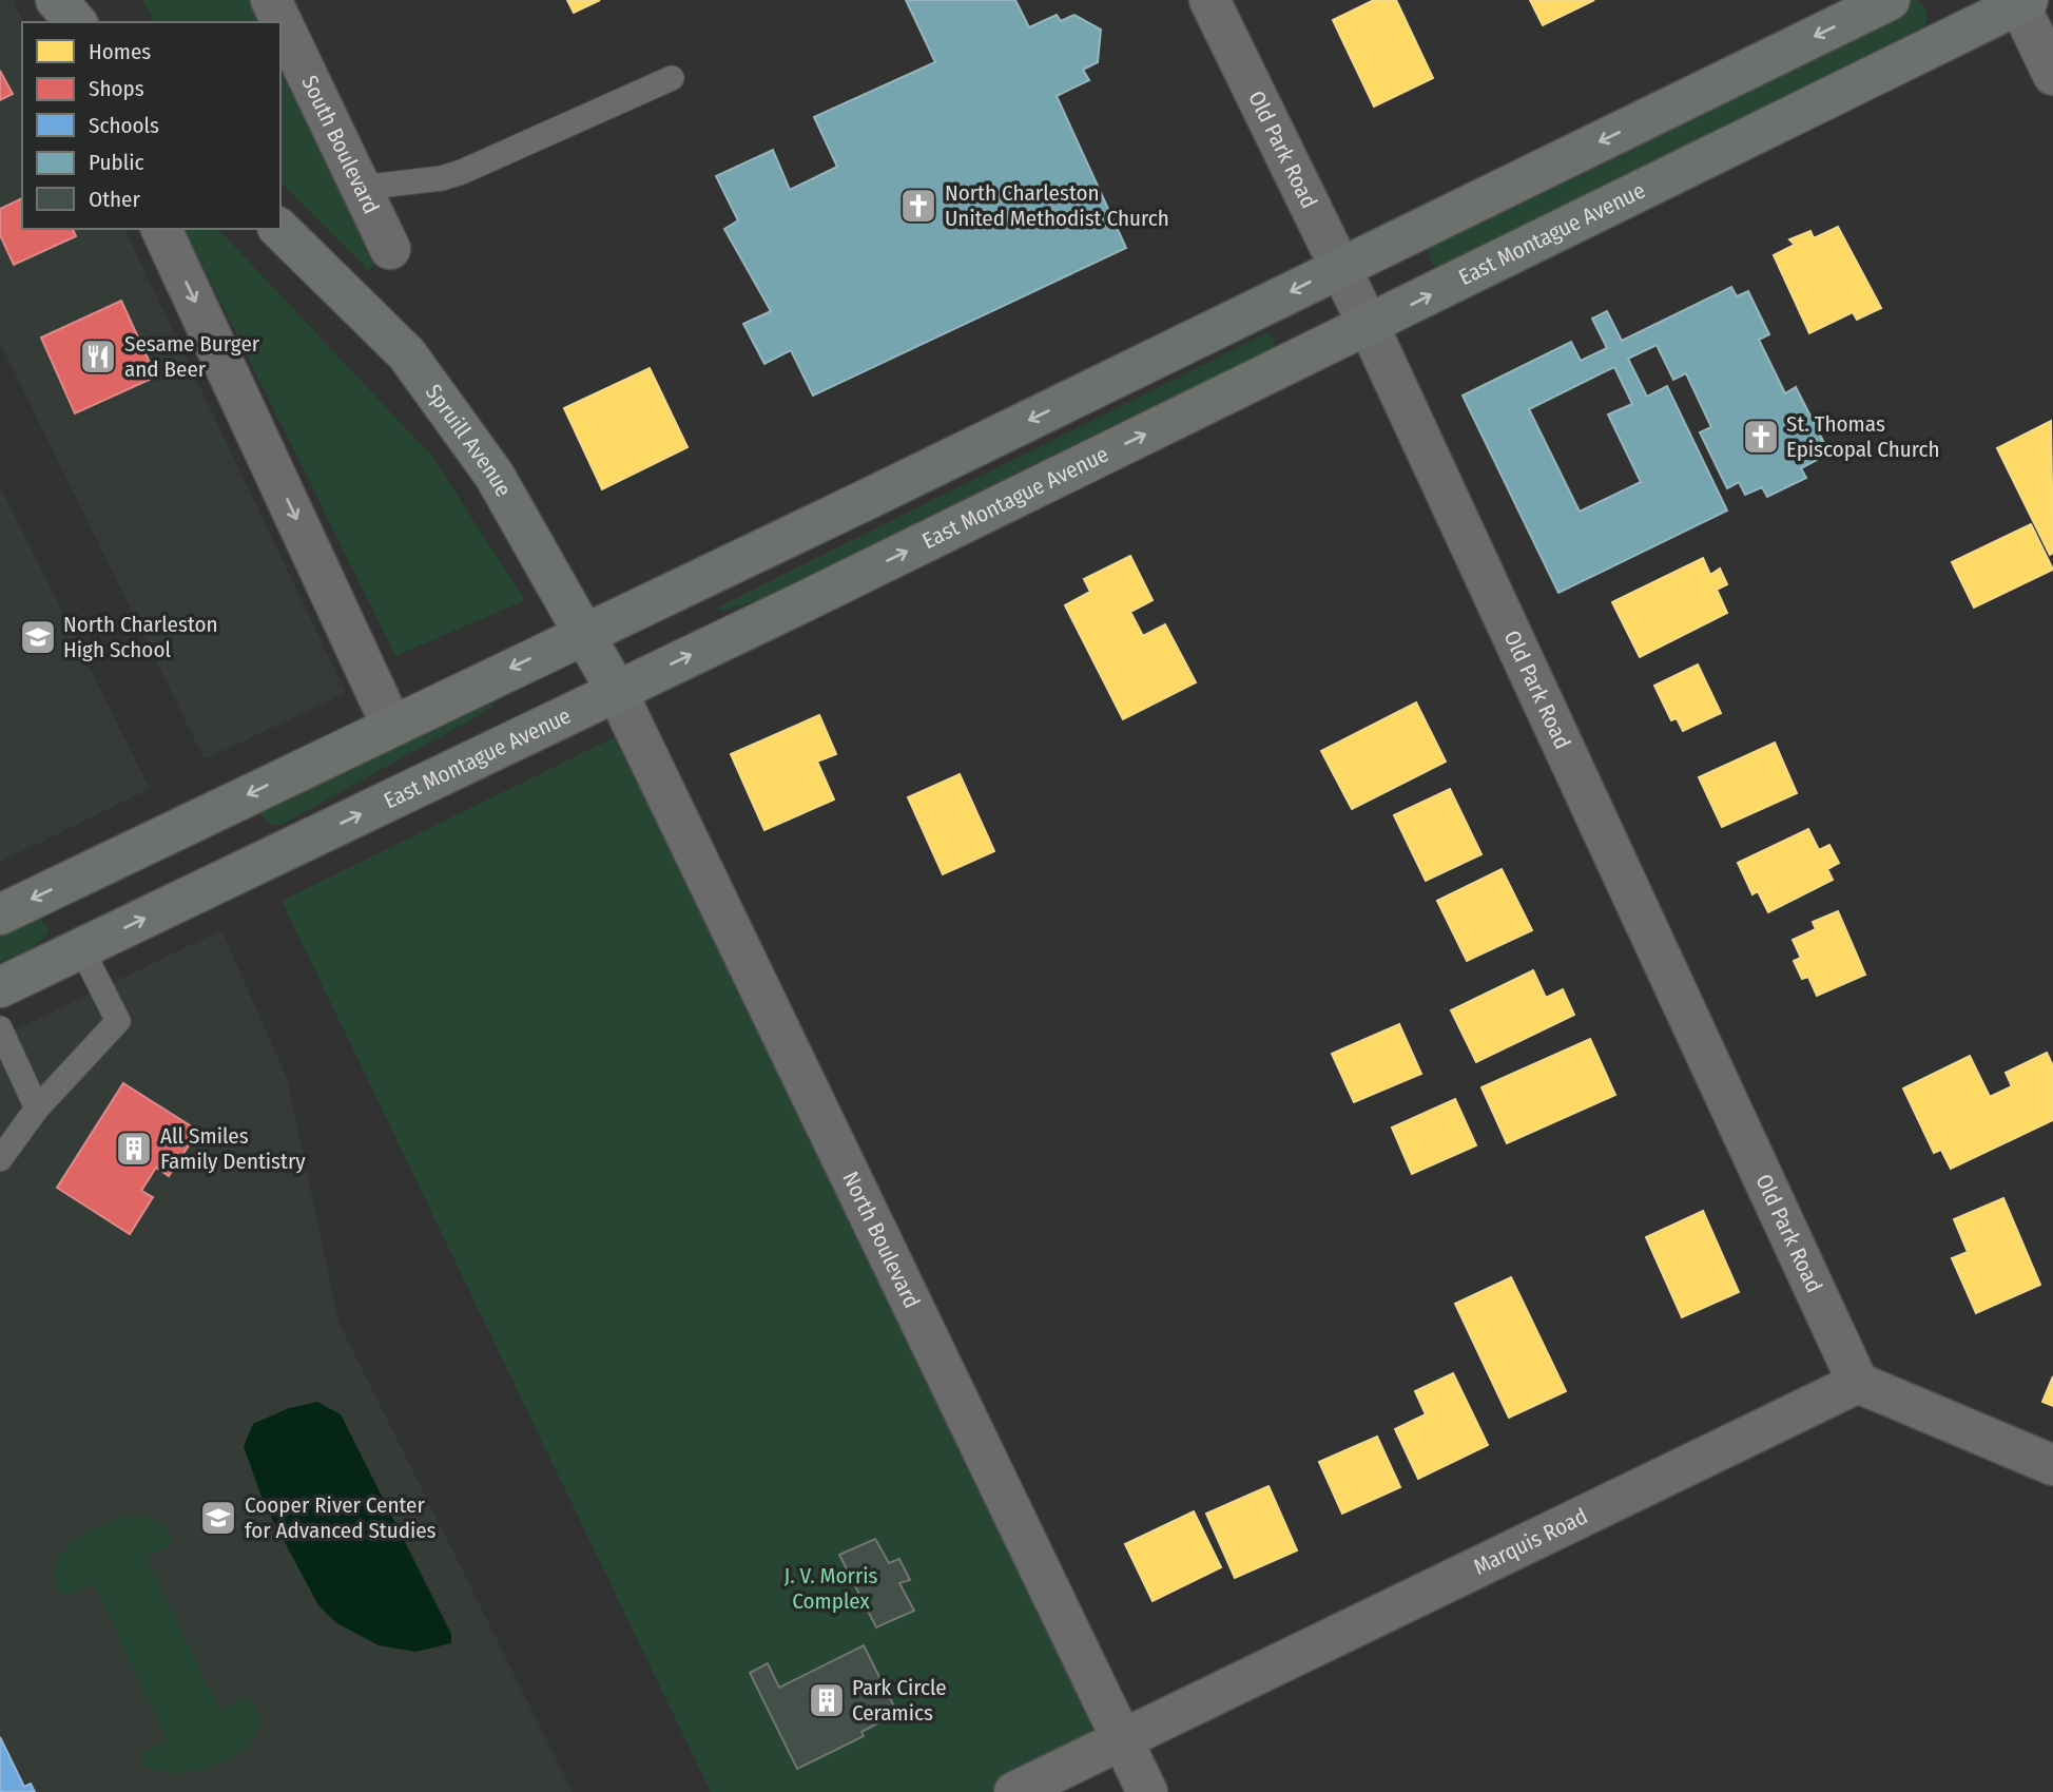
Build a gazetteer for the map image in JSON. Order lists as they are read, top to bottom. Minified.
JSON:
{"streets":{"street":["South Boulevard","Old Park Road","East Montague Avenue","Spruill Avenue","North Boulevard","Marquis Road"]},"crossings":[["Old Park Road","East Montague Avenue"],["Old Park Road","Marquis Road"],["East Montague Avenue","Spruill Avenue"],["East Montague Avenue","North Boulevard"],["Spruill Avenue","North Boulevard"],["North Boulevard","Marquis Road"]],"parks":["J. V. Morris Complex"],"places":{"church":["North Charleston United Methodist Church","St. Thomas Episcopal Church"],"restaurant":["Sesame Burger and Beer"],"school or university":["North Charleston High School","Cooper River Center for Advanced Studies"],"building":["All Smiles Family Dentistry","Park Circle Ceramics"]},"legend":["Homes","Shops","Schools","Public","Other"]}
